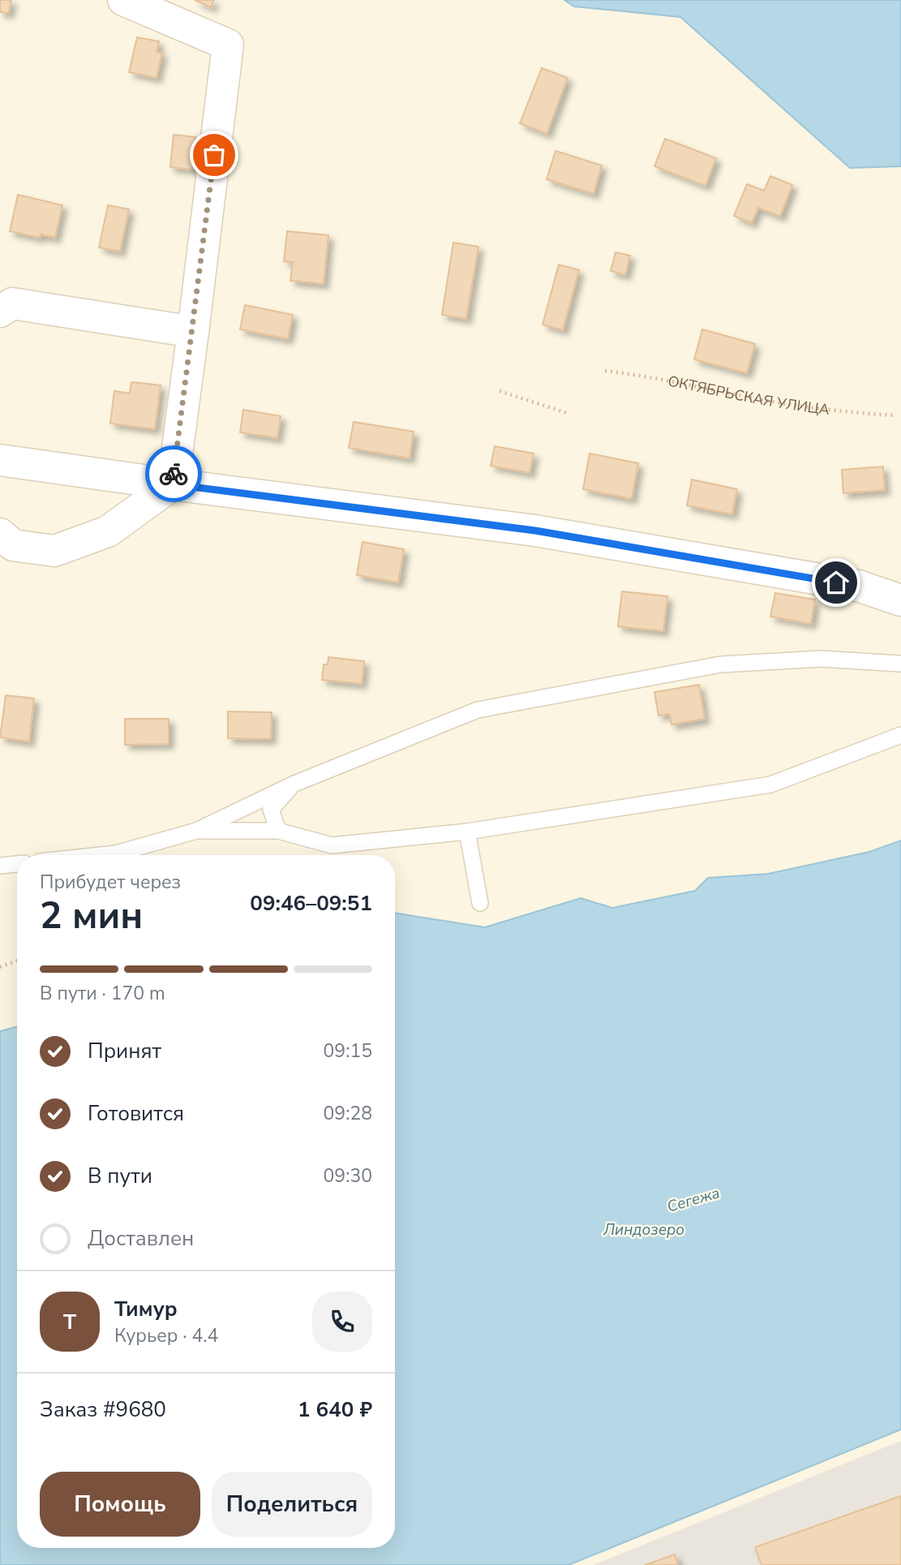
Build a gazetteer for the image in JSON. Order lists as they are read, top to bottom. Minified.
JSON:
{"streets":{"path":["ОКТЯБРЬСКАЯ УЛИЦА"]},"water":["Сегежа","Линдозеро"],"page":{"heading":["2 мин","Прибудет через","09:46–09:51"],"panel":["Тимур","Курьер · 4.4","Заказ #9680","1 640 ₽"],"bar":"В пути · 170 m","list":[["Принят","09:15"],["Готовится","09:28"],["В пути","09:30"],"Доставлен"],"round":"Т","buttons":["Помощь","Поделиться"]}}
